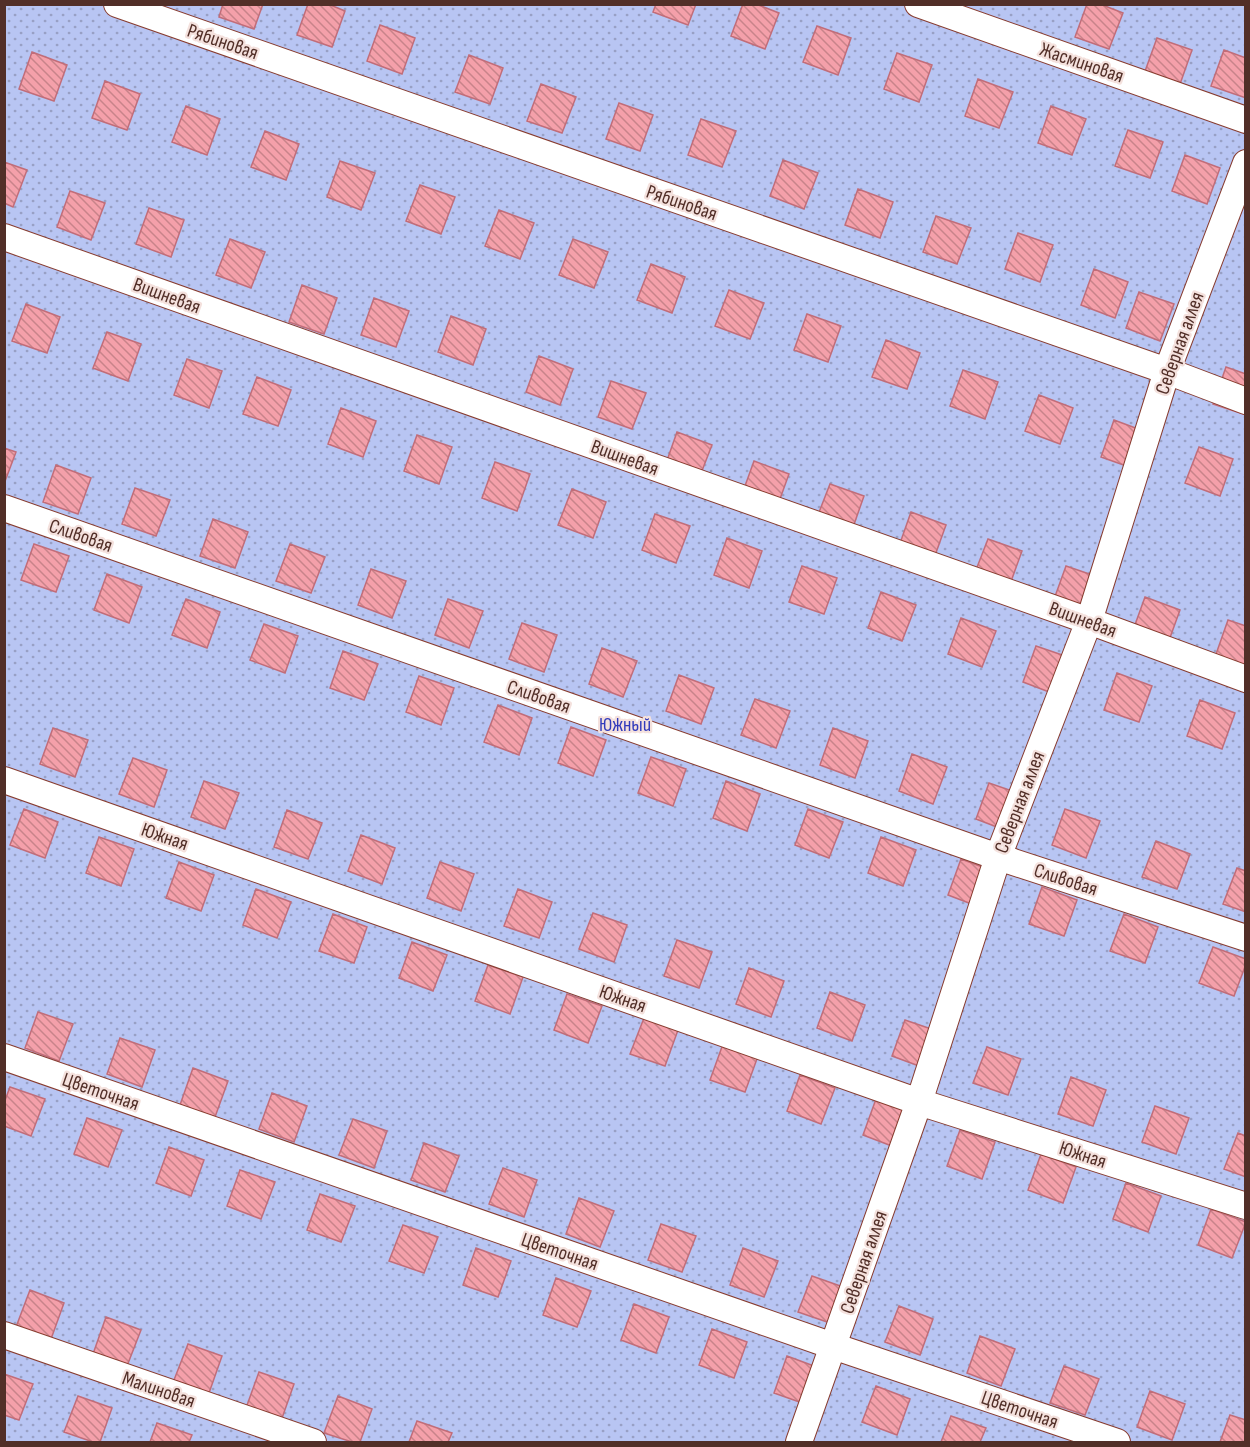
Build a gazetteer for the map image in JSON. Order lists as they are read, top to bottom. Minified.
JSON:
{"streets":{"street":["Рябиновая","Жасминовая","Вишневая","Северная аллея","Сливовая","Южная","Цветочная","Малиновая"]},"crossings":[["Рябиновая","Северная аллея"],["Вишневая","Северная аллея"],["Северная аллея","Сливовая"],["Северная аллея","Южная"],["Северная аллея","Цветочная"]],"parks":["Южный"]}
